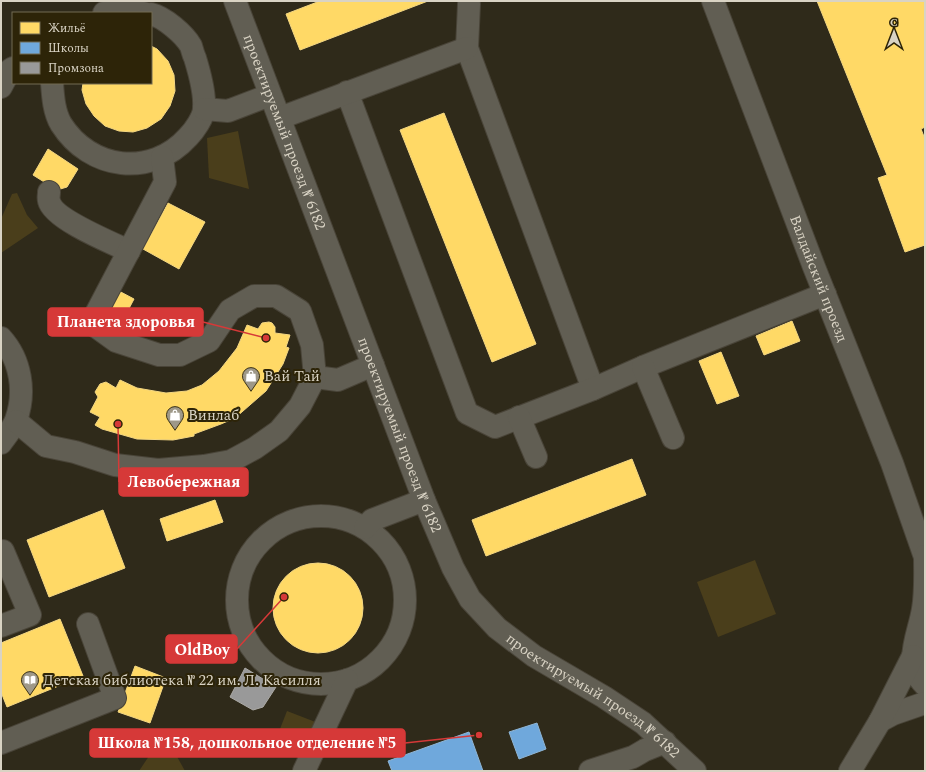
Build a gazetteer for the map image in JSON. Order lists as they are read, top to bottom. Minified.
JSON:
{"streets":{"street":["проектируемый проезд № 6182","Валдайский проезд"]},"places":{"other":["Планета здоровья","Левобережная","OldBoy","Школа №158, дошкольное отделение №5"],"shop":["Вай Тай","Винлаб"],"library":["Детская библиотека № 22 им. Л. Касилля"]},"legend":["Жильё","Школы","Промзона"],"north":"top"}
